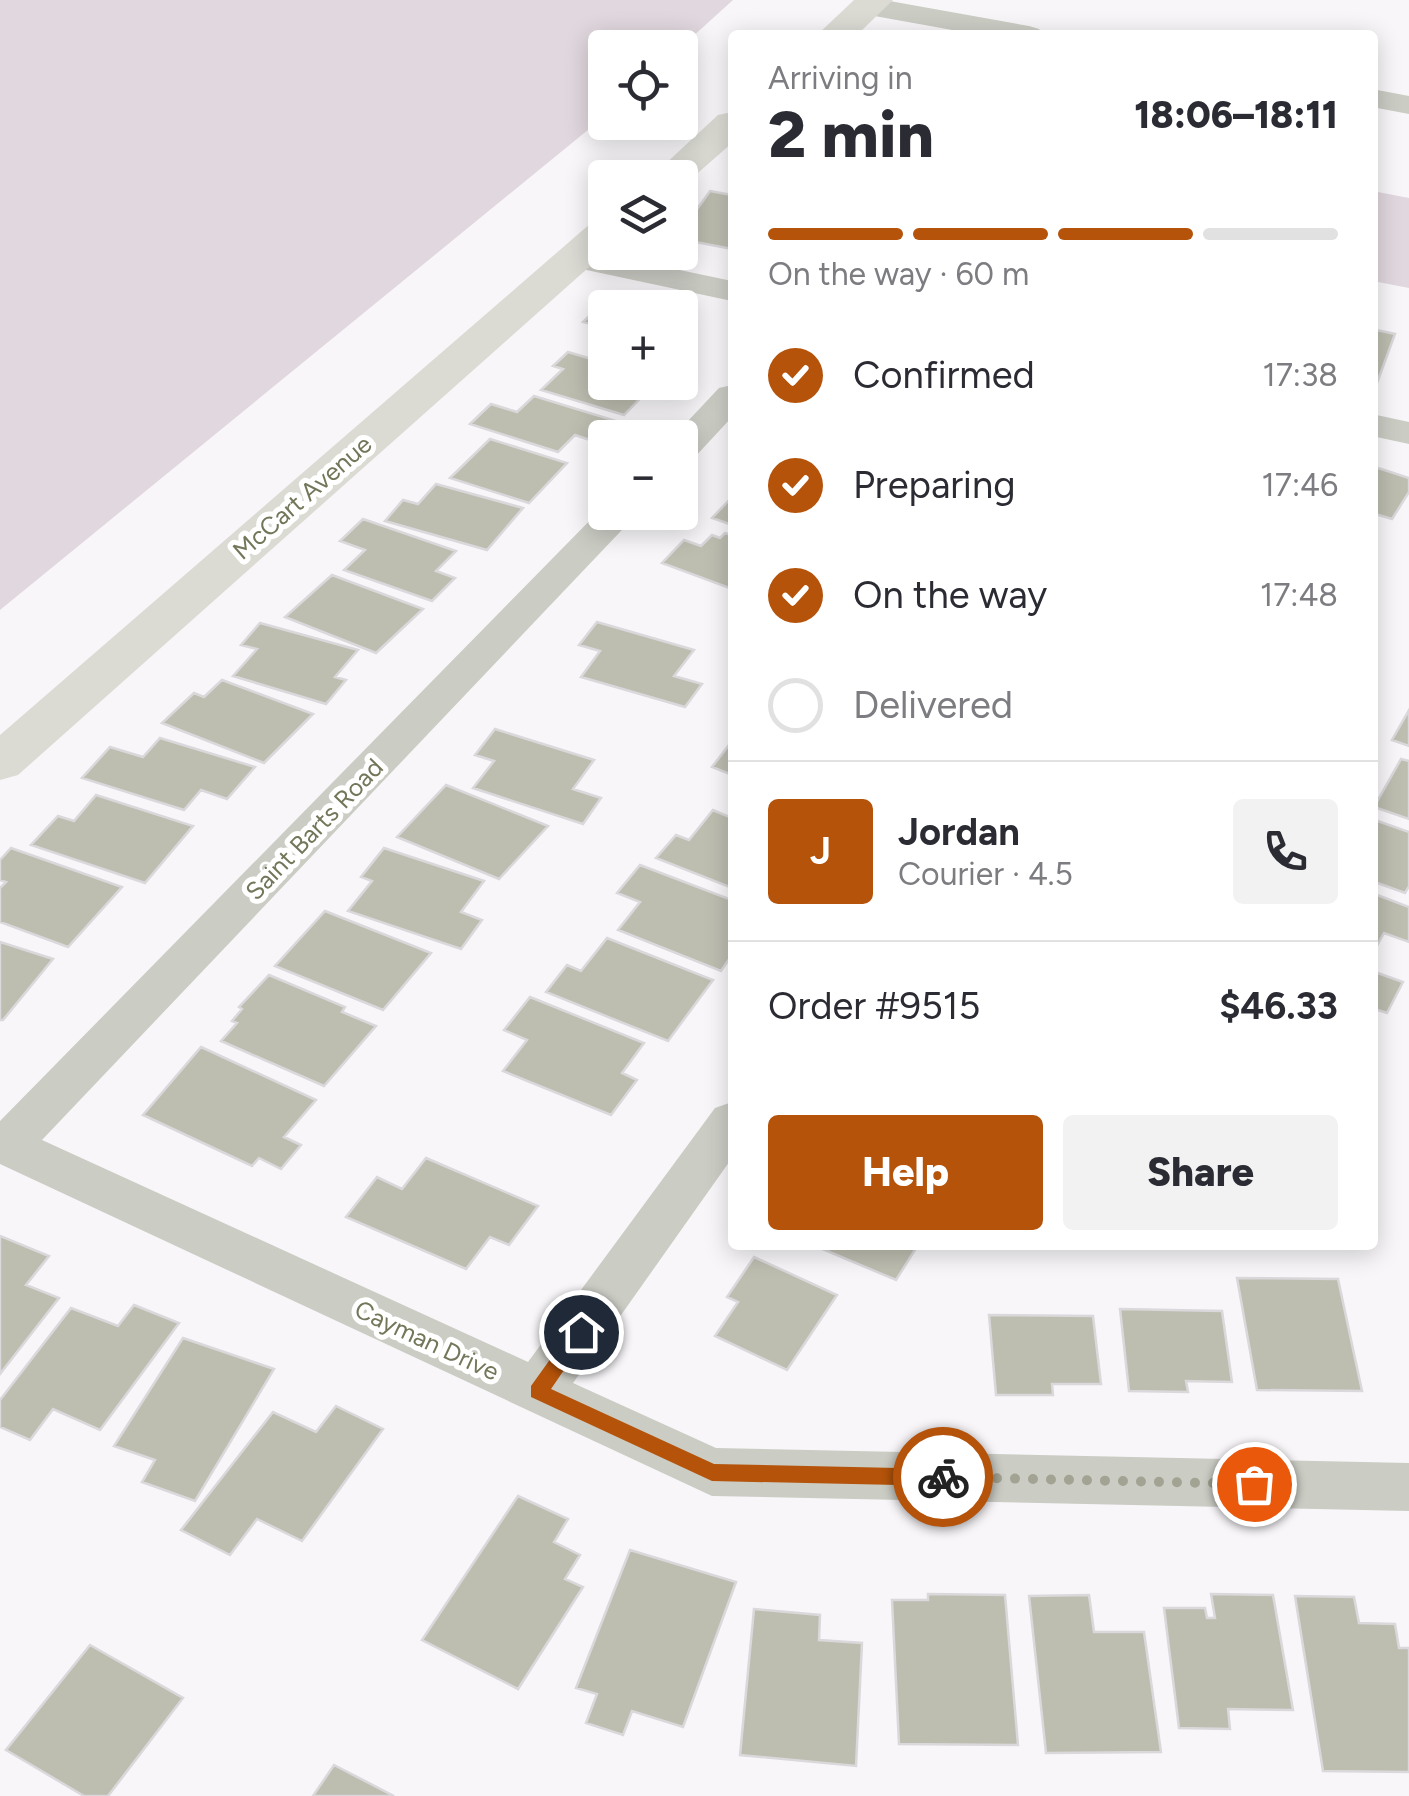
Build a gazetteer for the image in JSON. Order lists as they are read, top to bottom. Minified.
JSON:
{"streets":{"street":["McCart Avenue","Saint Barts Road","Cayman Drive"]},"crossings":[["Saint Barts Road","Cayman Drive"]],"page":{"map_buttons":["+","−"],"heading":["2 min","Arriving in","18:06–18:11"],"panel":["Jordan","Courier · 4.5","Order #9515","$46.33"],"bar":"On the way · 60 m","list":[["Confirmed","17:38"],["Preparing","17:46"],["On the way","17:48"],"Delivered"],"round":"J","buttons":["Help","Share"]}}
